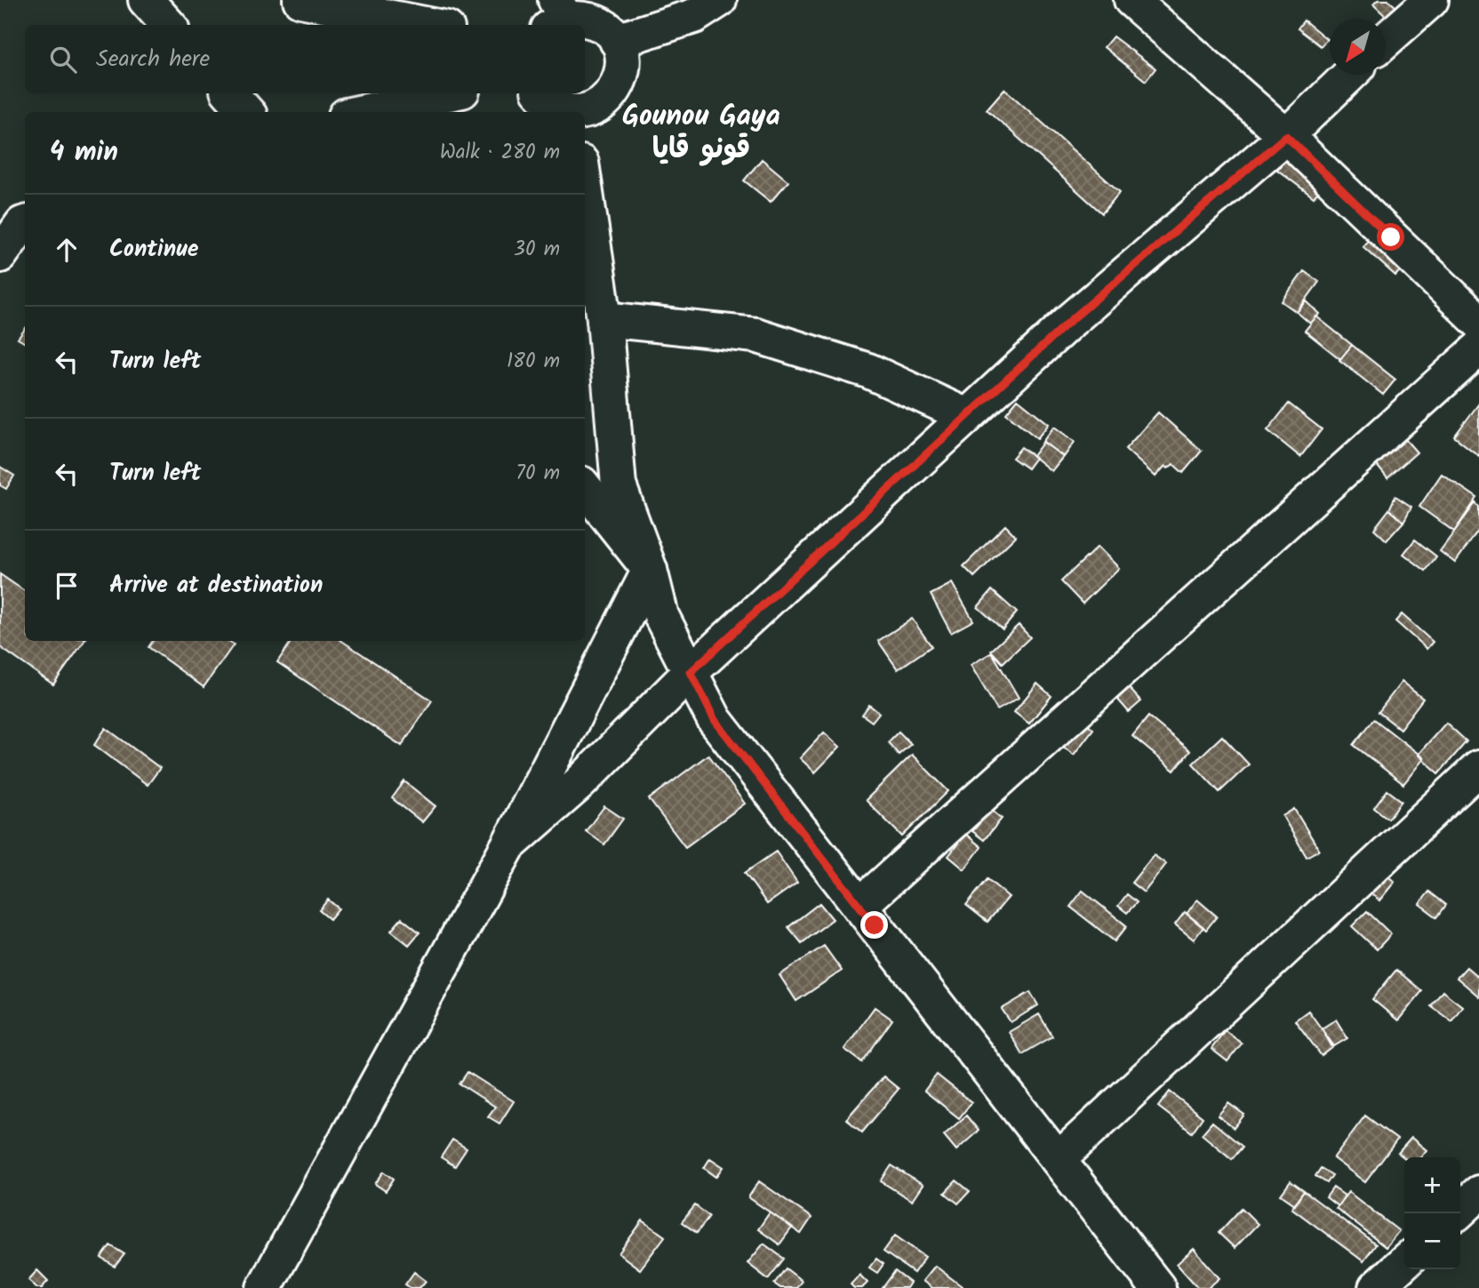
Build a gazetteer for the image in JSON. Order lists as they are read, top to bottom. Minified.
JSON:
{"districts":["Gounou Gaya قونو قايا"],"north":"bottom left","page":{"search":"Search here","heading":["4 min","Walk · 280 m"],"list":[["Continue","30 m"],["Turn left","180 m"],["Turn left","70 m"],"Arrive at destination"],"map_buttons":["+","−"]}}
